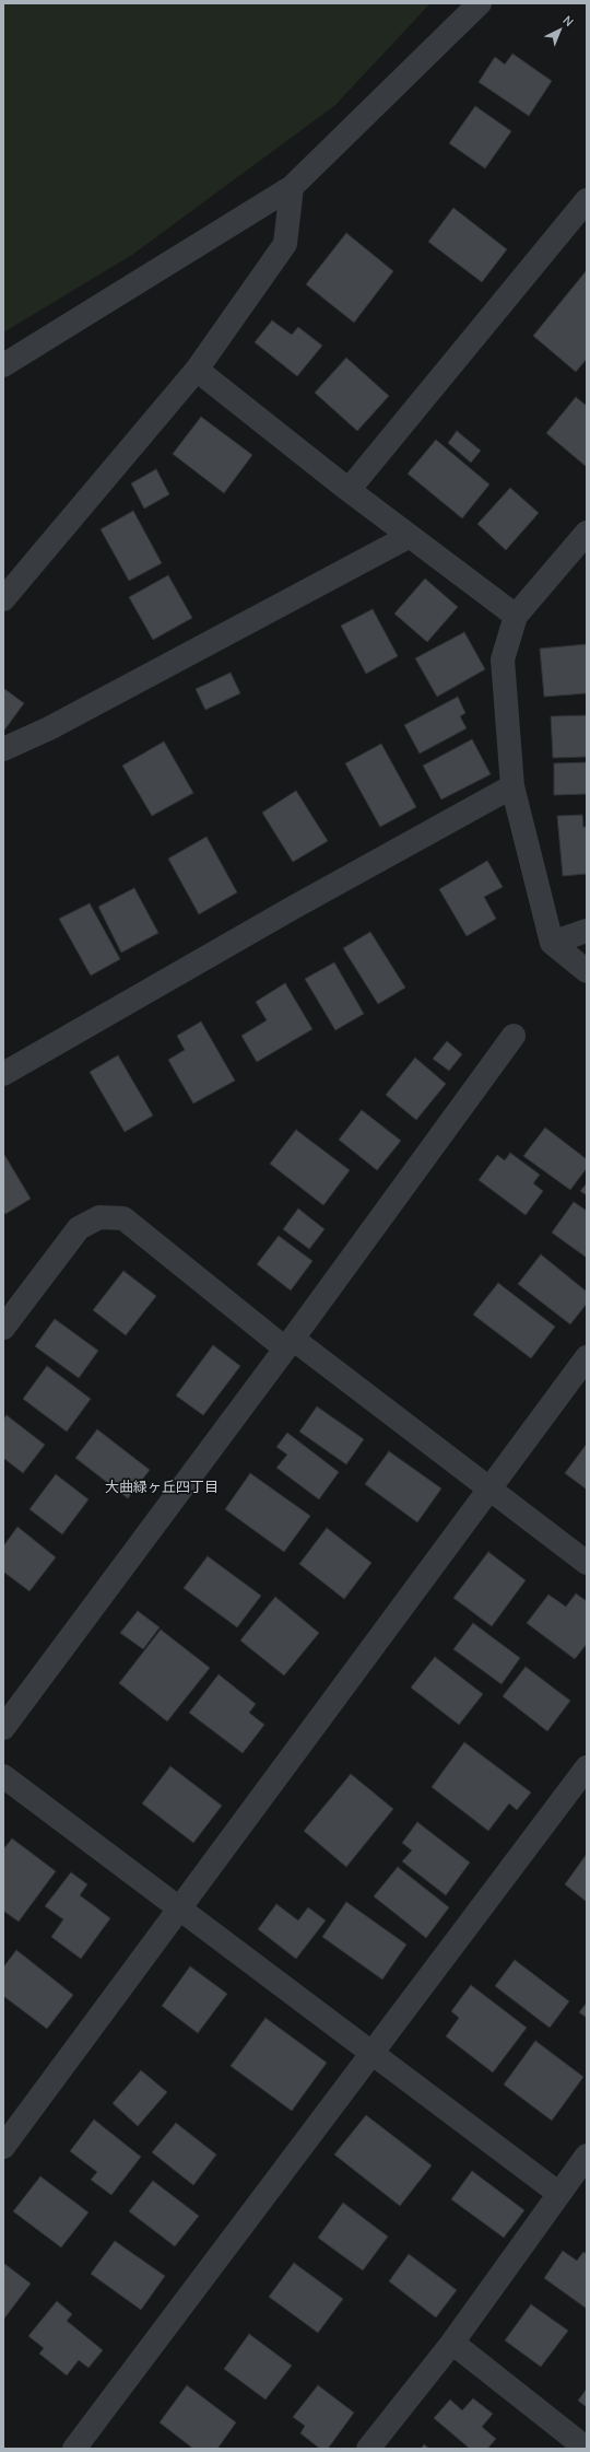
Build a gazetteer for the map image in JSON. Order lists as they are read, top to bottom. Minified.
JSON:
{"districts":["大曲緑ヶ丘四丁目"],"north":"top right"}
